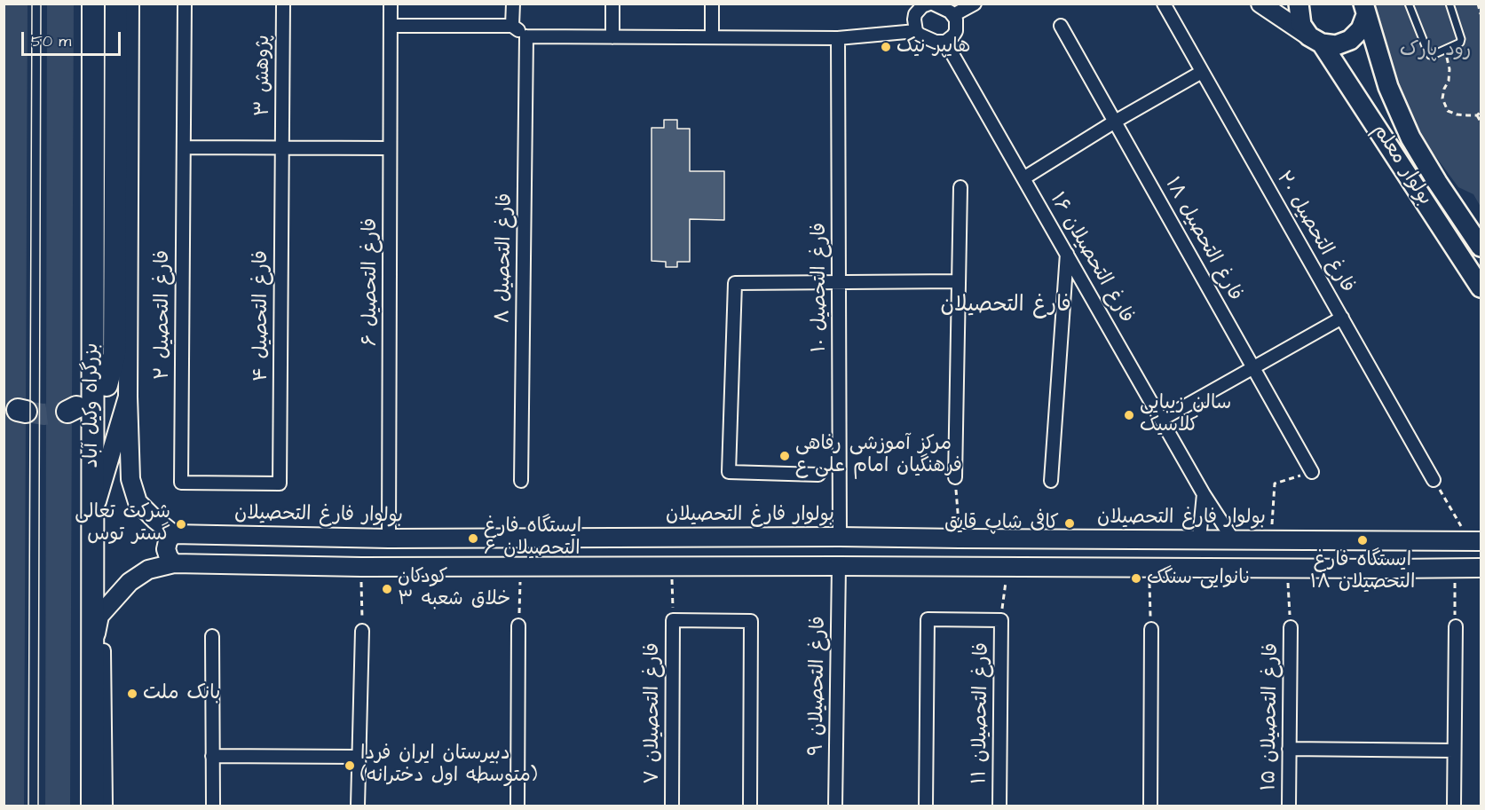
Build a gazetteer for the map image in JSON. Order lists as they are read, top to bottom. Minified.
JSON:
{"streets":{"highway":["بزرگراه وکیل آباد"],"main road":["بولوار معلم","بولوار فارغ التحصیلان"],"street":["پژوهش ۳","فارغ التحصیل ۲۰","فارغ التحصیل ۱۸","فارغ التحصیل ۸","فارغ التحصیلان ۱۶","فارغ التحصیل ۶","فارغ التحصیل ۱۰","فارغ التحصیل ۲","فارغ التحصیل ۴","فارغ التحصیلان ۹","فارغ التحصیلان ۷","فارغ التحصیلان ۱۱","فارغ التحصیلان ۱۵"]},"crossings":[["پژوهش ۳","فارغ التحصیل ۴"],["فارغ التحصیلان ۱۶","بولوار فارغ التحصیلان"],["فارغ التحصیل ۶","بولوار فارغ التحصیلان"],["فارغ التحصیل ۱۰","بولوار فارغ التحصیلان"],["فارغ التحصیل ۲","فارغ التحصیل ۴"]],"districts":["فارغ التحصیلان"],"parks":["رود پارک"],"places":["هایپر نیک","سالن زیبایی کلاسیک","مرکز آموزشی رفاهی فرهنگیان امام علی ع","کافی شاپ قایق","شرکت تعالی گستر توس","ایستگاه فارغ التحصیلان ۶","ایستگاه فارغ التحصیلان ۱۸","نانوایی سنگک","کودکان خلاق شعبه ۳","بانک ملت","دبیرستان ایران فردا (متوسطه اول دخترانه)"],"scale_bar":"50 m"}
